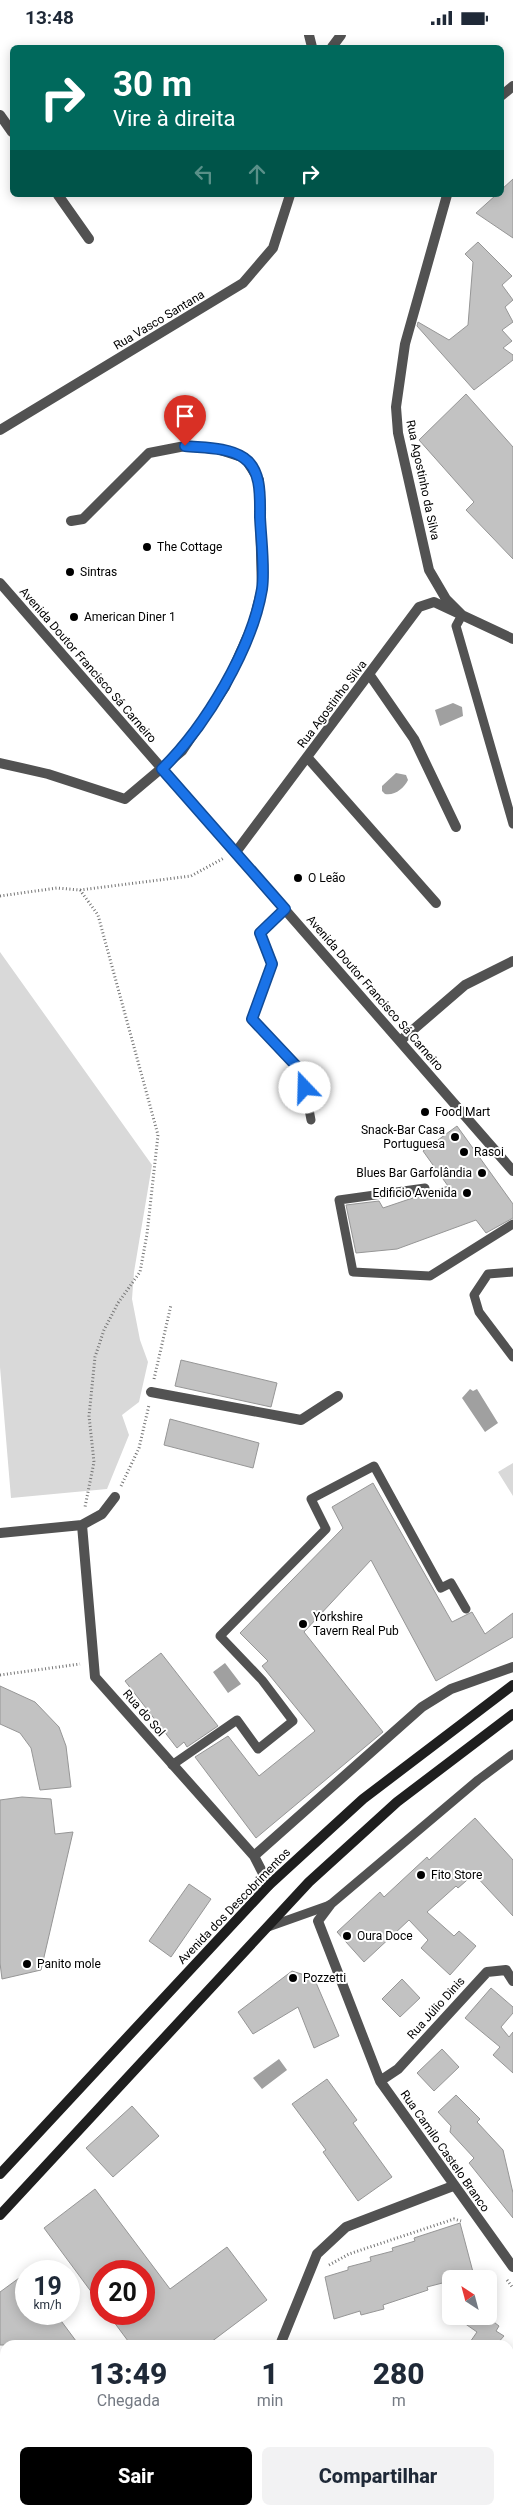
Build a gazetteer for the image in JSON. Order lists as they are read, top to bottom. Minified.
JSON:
{"streets":{"main road":["Avenida dos Descobrimentos"],"street":["Rua Vasco Santana","Rua Agostinho da Silva","Avenida Doutor Francisco Sá Carneiro","Rua Agostinho Silva","Rua do Sol","Rua Júlio Dinis","Rua Camilo Castelo Branco"]},"crossings":[["Rua Agostinho da Silva","Rua Agostinho Silva"],["Avenida Doutor Francisco Sá Carneiro","Rua Agostinho Silva"],["Rua do Sol","Avenida dos Descobrimentos"],["Rua Júlio Dinis","Rua Camilo Castelo Branco"]],"places":["The Cottage","Sintras","American Diner 1","O Leão","Food Mart","Snack-Bar Casa Portuguesa","Rasoi","Blues Bar Garfolândia","Edificio Avenida","Yorkshire Tavern Real Pub","Fito Store","Oura Doce","Panito mole","Pozzetti"],"north":"top left","page":{"status":"13:48","turn":["30 m","Vire à direita"],"speed":"19 km/h","limit":"20","eta":["13:49","Chegada","1","min","280","m"],"buttons":["Sair","Compartilhar"]}}
